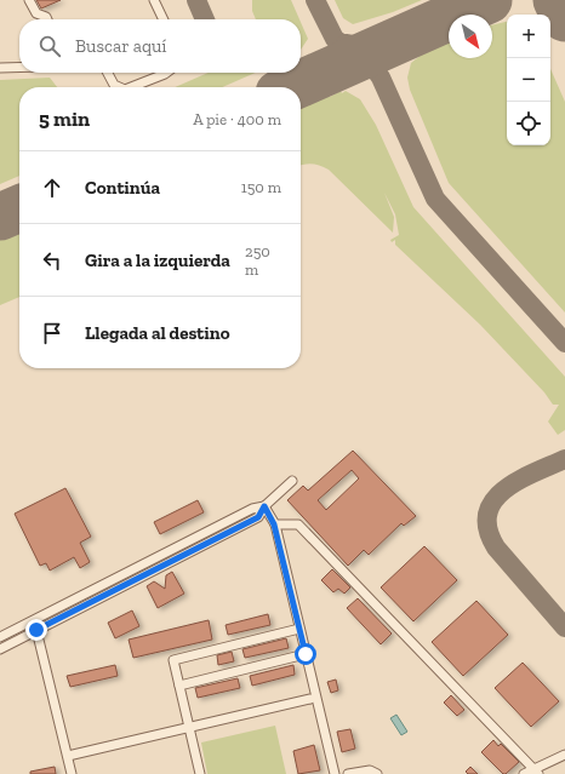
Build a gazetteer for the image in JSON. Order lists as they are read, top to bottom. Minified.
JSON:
{"north":"bottom right","page":{"map_buttons":["+","−"],"search":"Buscar aquí","heading":["5 min","A pie · 400 m"],"list":[["Continúa","150 m"],["Gira a la izquierda","250 m"],"Llegada al destino"]}}
